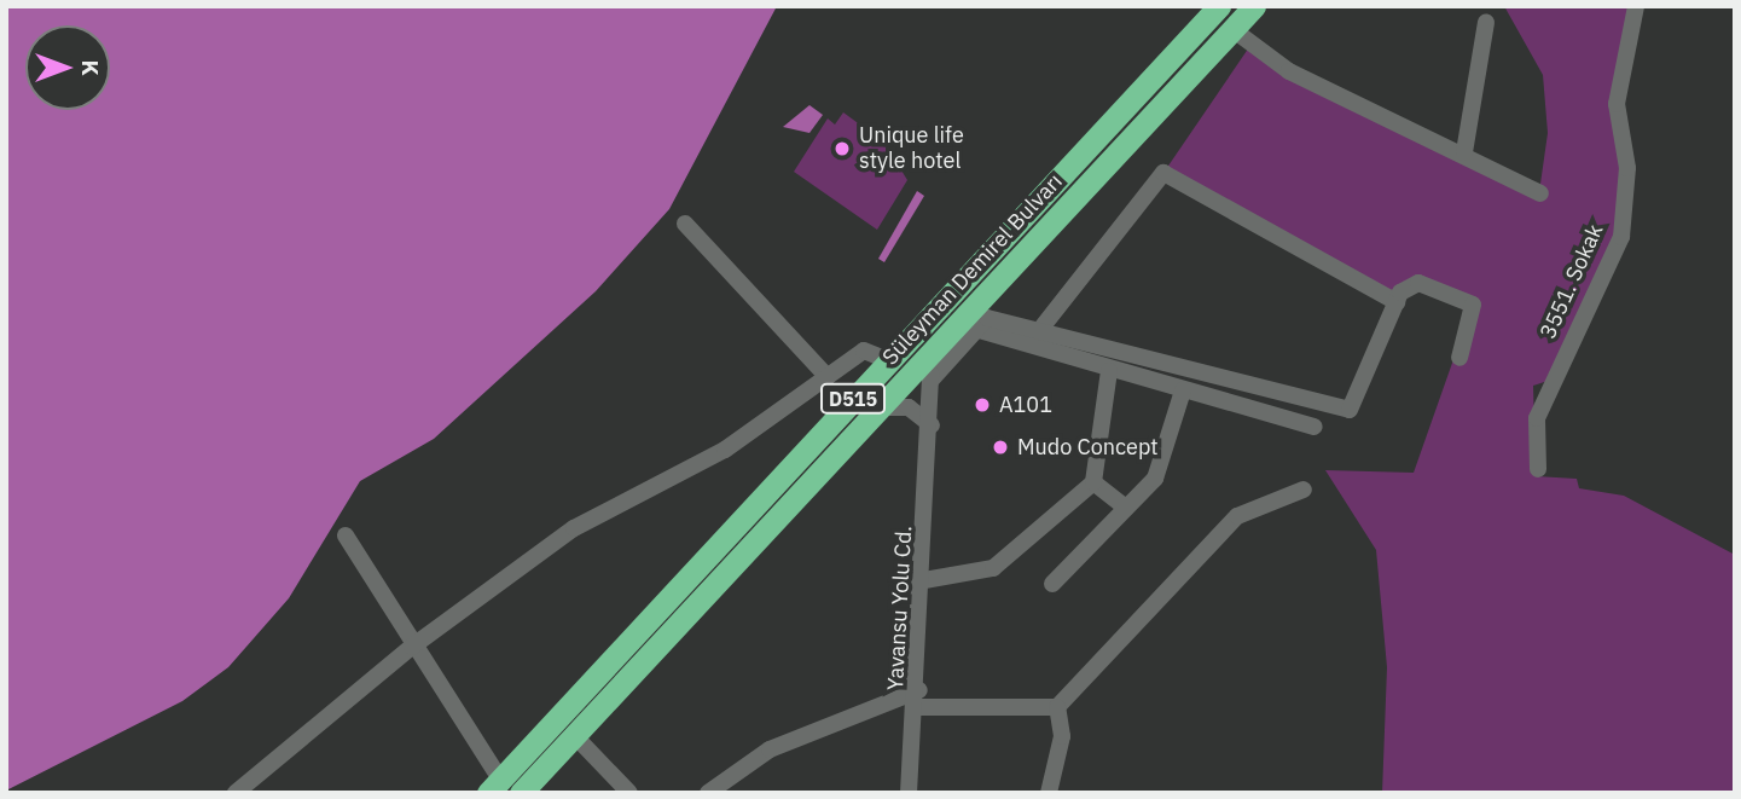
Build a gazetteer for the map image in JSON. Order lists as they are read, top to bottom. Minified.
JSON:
{"streets":{"highway":["Süleyman Demirel Bulvarı","D515"],"street":["3551. Sokak","Yavansu Yolu Cd."]},"crossings":[["Süleyman Demirel Bulvarı","Yavansu Yolu Cd."]],"places":["Unique life style hotel","A101","Mudo Concept"],"north":"right"}
